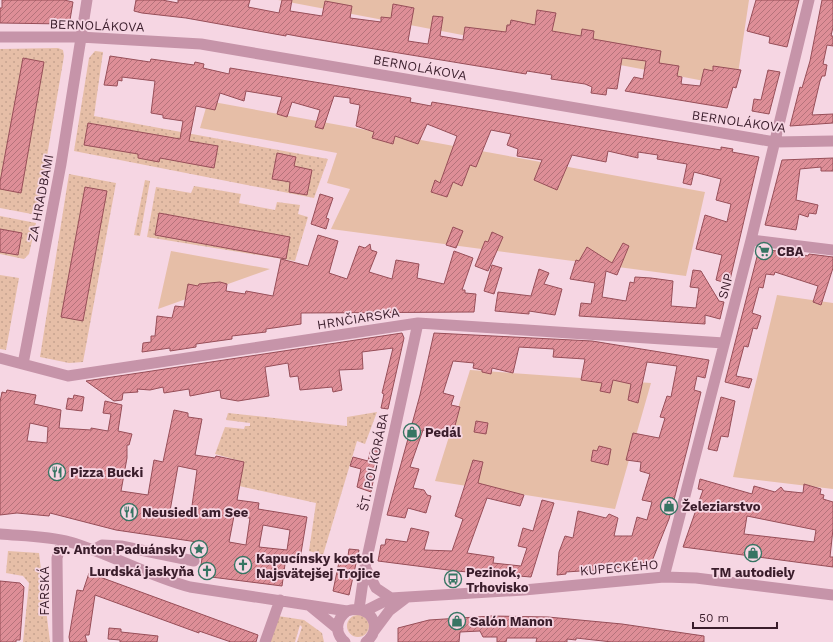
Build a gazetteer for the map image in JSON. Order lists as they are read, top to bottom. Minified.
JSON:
{"streets":{"street":["BERNOLÁKOVA","ZA HRADBAMI","SNP","HRNČIARSKA","ŠT. POLKORÁBA","KUPECKÉHO","FARSKÁ"]},"crossings":[["BERNOLÁKOVA","ZA HRADBAMI"],["BERNOLÁKOVA","SNP"],["ZA HRADBAMI","HRNČIARSKA"],["SNP","HRNČIARSKA"],["SNP","KUPECKÉHO"],["HRNČIARSKA","ŠT. POLKORÁBA"],["ŠT. POLKORÁBA","KUPECKÉHO"],["KUPECKÉHO","FARSKÁ"]],"places":{"supermarket":["CBA"],"shop":["Pedál","Železiarstvo","TM autodiely","Salón Manon"],"restaurant":["Pizza Bucki","Neusiedl am See"],"place":["sv. Anton Paduánsky"],"church":["Kapucínsky kostol Najsvätejšej Trojice","Lurdská jaskyňa"],"bus stop":["Pezinok, Trhovisko"]},"scale_bar":"50 m"}
